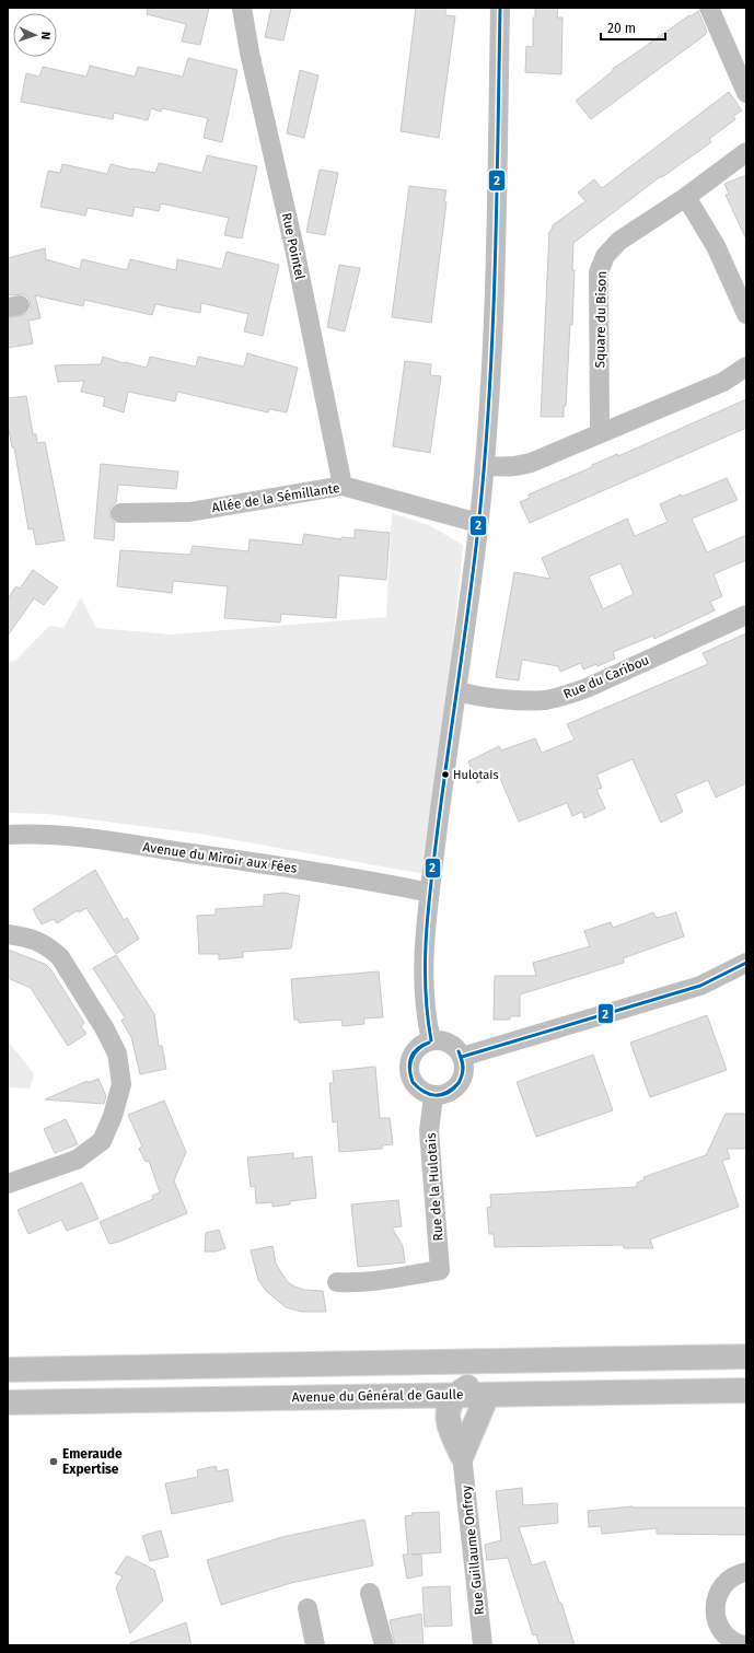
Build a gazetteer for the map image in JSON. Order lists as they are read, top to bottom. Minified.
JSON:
{"streets":{"main road":["Avenue du Général de Gaulle"],"street":["Rue Pointel","Square du Bison","Allée de la Sémillante","Rue du Caribou","Avenue du Miroir aux Fées","Rue de la Hulotais","Rue Guillaume Onfroy"]},"crossings":[["Rue Pointel","Allée de la Sémillante"]],"places":["Hulotais","Emeraude Expertise"],"lines":["transit line 2"],"scale_bar":"20 m","north":"right"}
